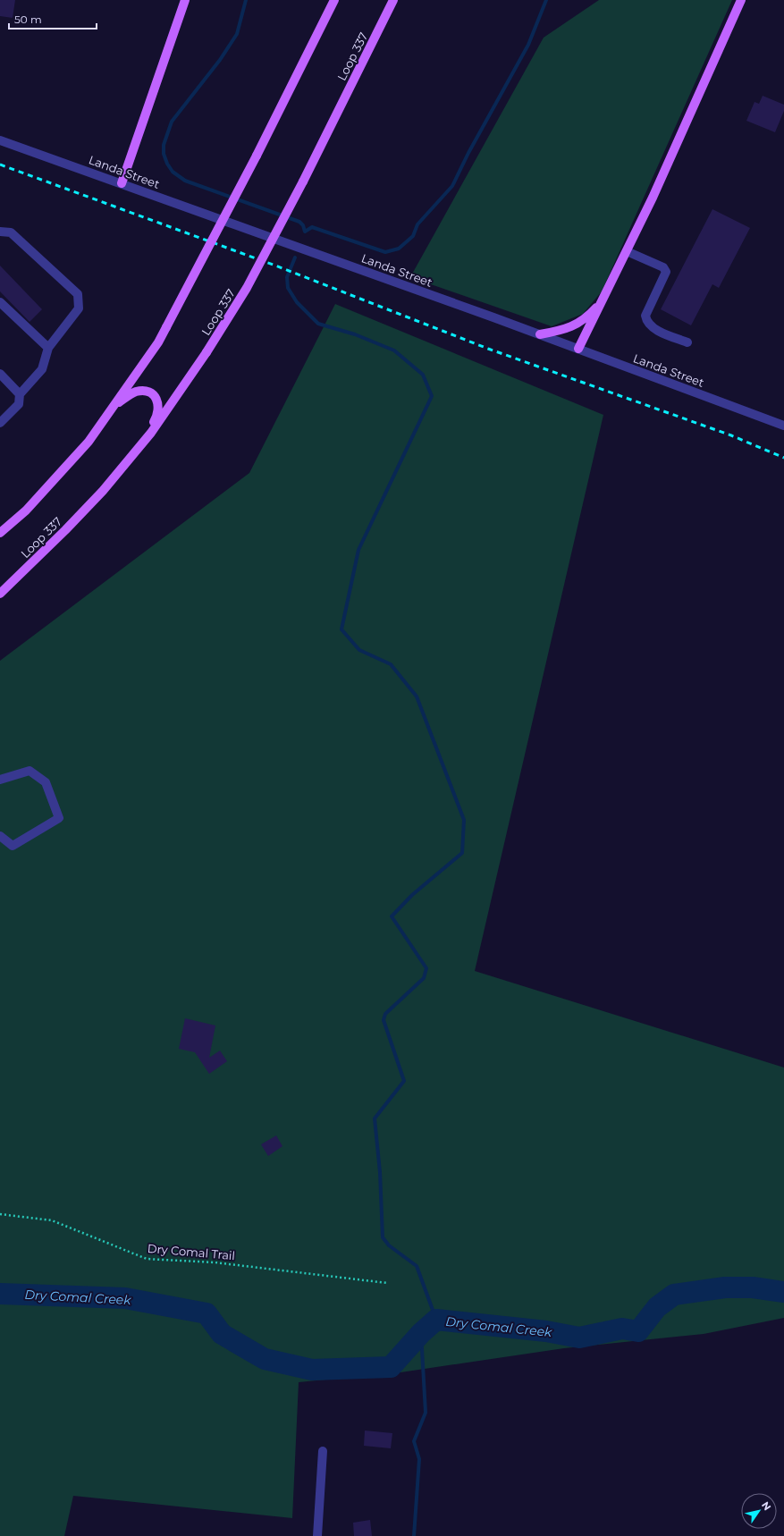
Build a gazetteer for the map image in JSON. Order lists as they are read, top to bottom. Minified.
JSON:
{"streets":{"main road":["Loop 337"],"street":["Landa Street"],"path":["Dry Comal Trail"]},"water":["Dry Comal Creek"],"scale_bar":"50 m","north":"top right"}
